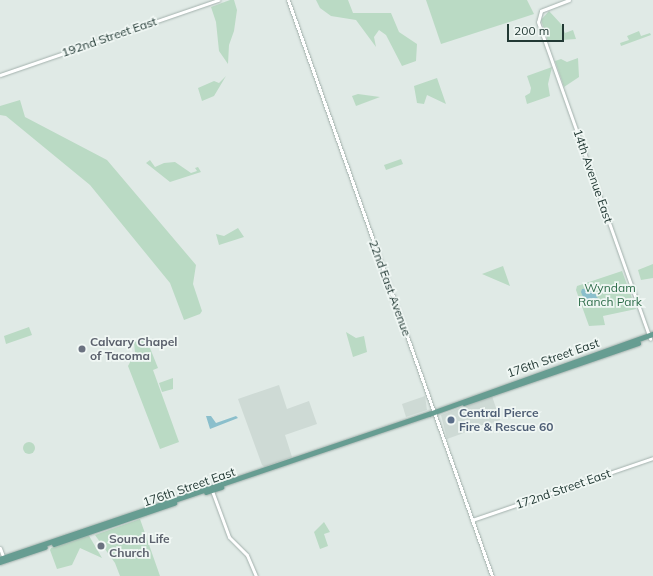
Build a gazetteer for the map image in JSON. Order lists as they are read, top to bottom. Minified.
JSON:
{"streets":{"main road":["176th Street East"],"street":["192nd Street East","14th Avenue East","22nd East Avenue","172nd Street East"]},"crossings":[["14th Avenue East","176th Street East"],["22nd East Avenue","176th Street East"],["22nd East Avenue","172nd Street East"]],"parks":["Wyndam Ranch Park"],"places":["Calvary Chapel of Tacoma","Central Pierce Fire & Rescue 60","Sound Life Church"],"scale_bar":"200 m"}
